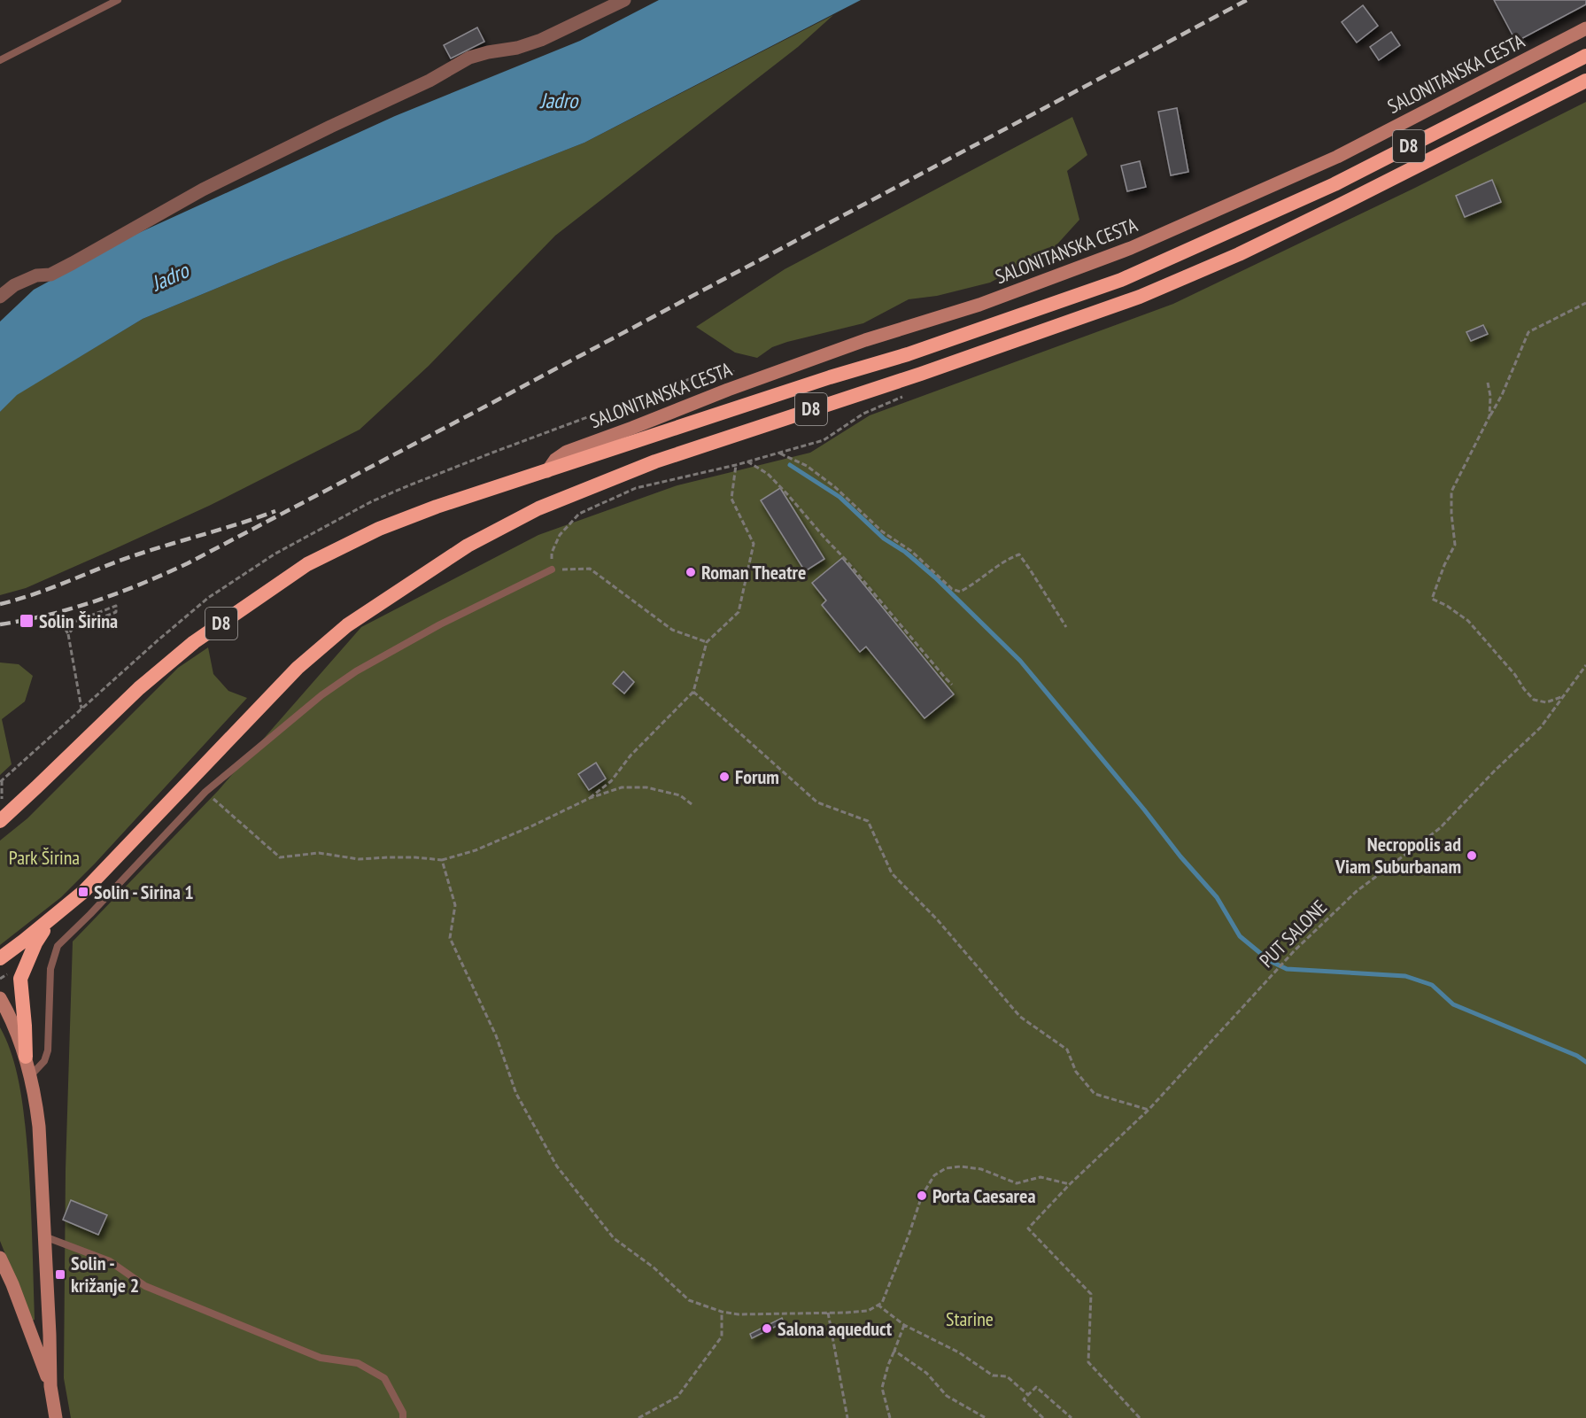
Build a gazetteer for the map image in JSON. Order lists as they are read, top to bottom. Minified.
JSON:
{"streets":{"highway":["D8"],"main road":["SALONITANSKA CESTA"],"path":["PUT SALONE"]},"crossings":[["SALONITANSKA CESTA","D8"]],"water":["Jadro"],"parks":["Park Širina","Starine"],"places":{"other":["Roman Theatre","Forum","Necropolis ad Viam Suburbanam","Porta Caesarea","Salona aqueduct"],"transit":["Solin Širina","Solin - Sirina 1","Solin - križanje 2"]}}
